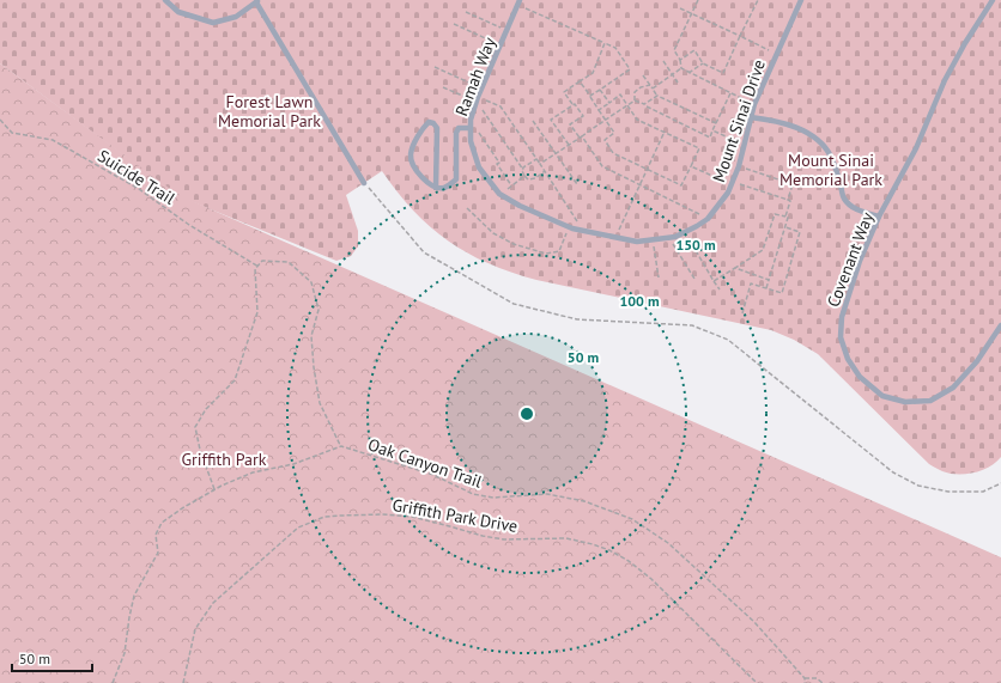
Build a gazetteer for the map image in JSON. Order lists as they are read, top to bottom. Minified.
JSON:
{"streets":{"lane":["Ramah Way","Mount Sinai Drive","Covenant Way"],"path":["Suicide Trail","Oak Canyon Trail","Griffith Park Drive"]},"crossings":[["Ramah Way","Mount Sinai Drive"]],"parks":["Forest Lawn Memorial Park","Mount Sinai Memorial Park","Griffith Park"],"scale_bar":"50 m","rings":["150 m","100 m","50 m"]}
